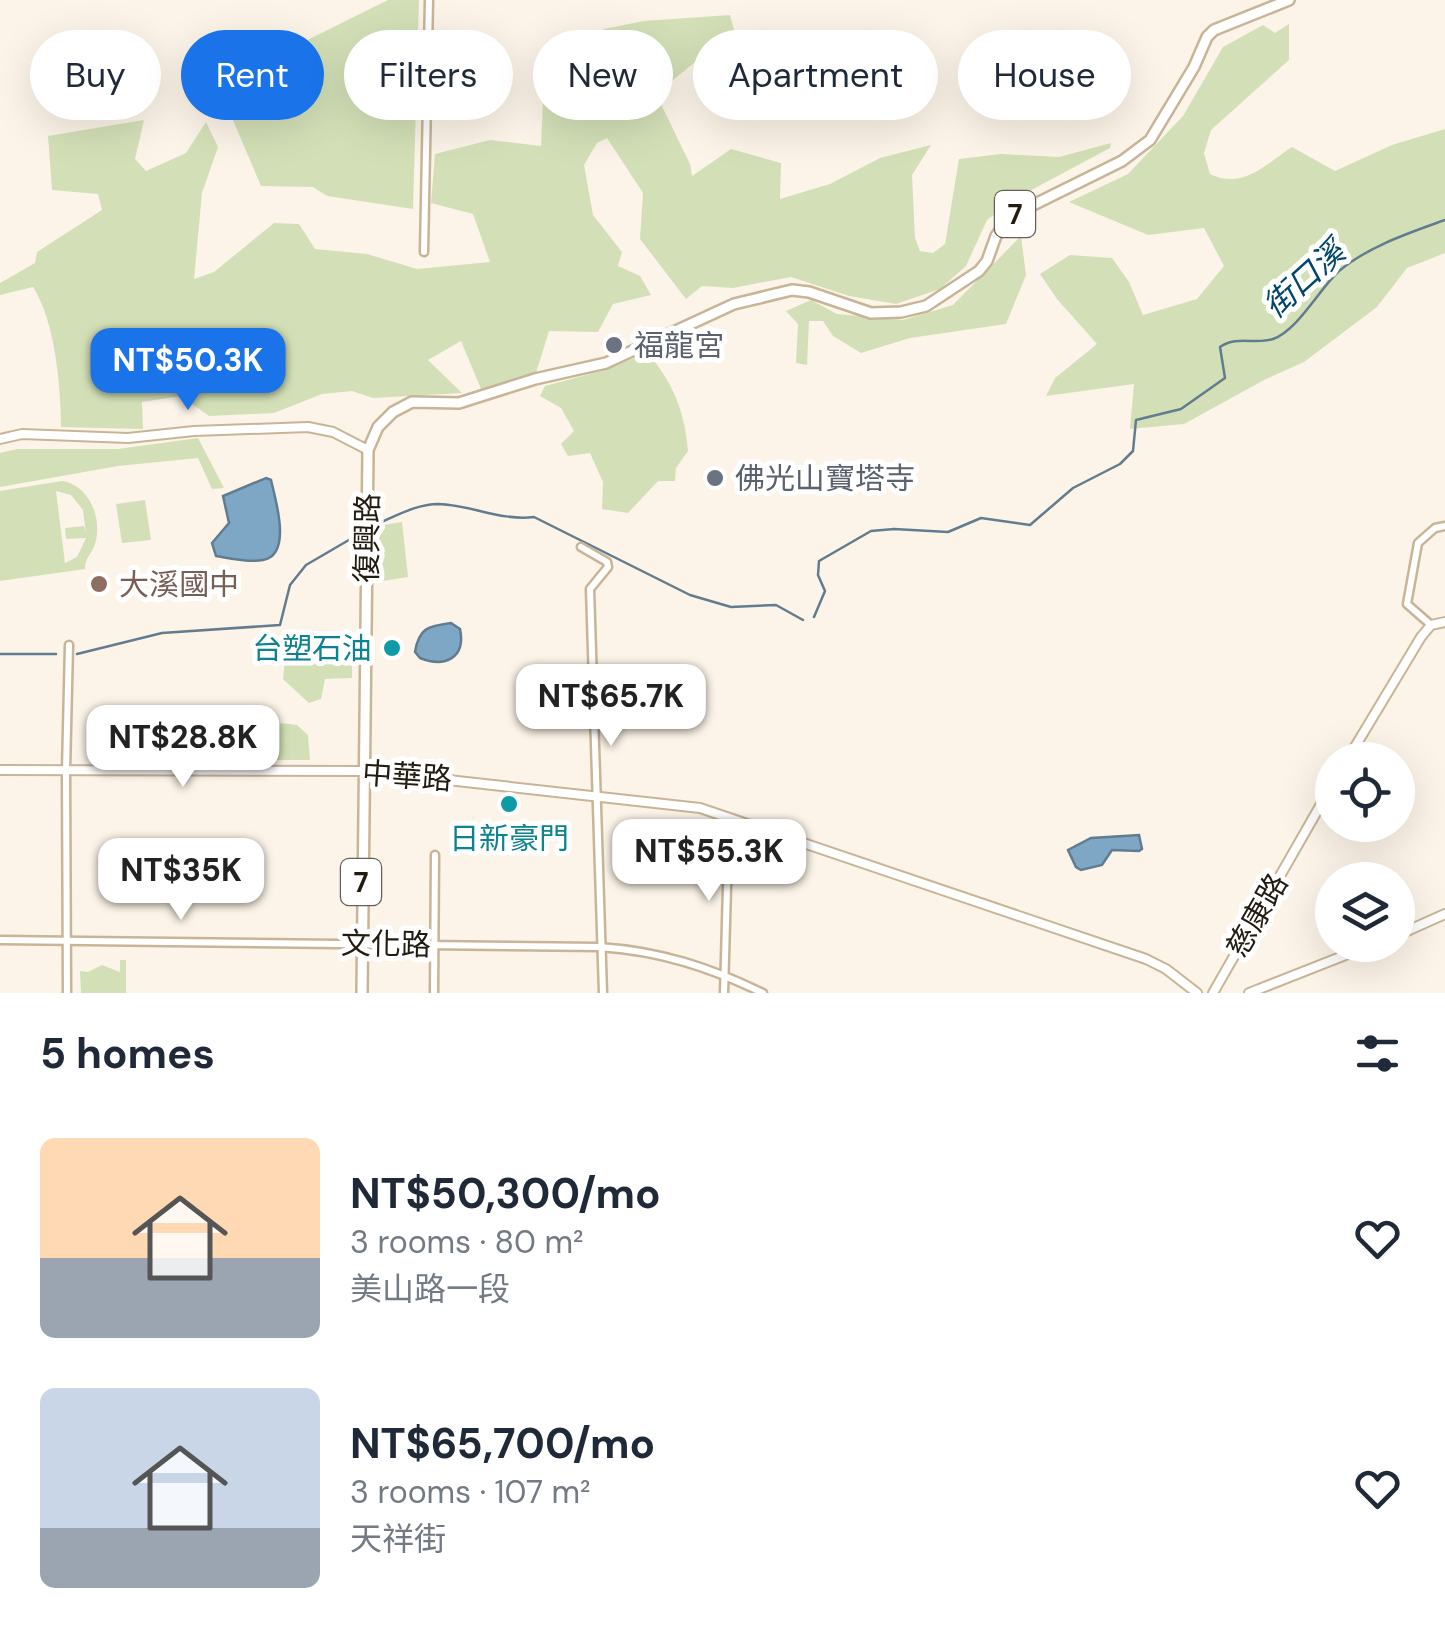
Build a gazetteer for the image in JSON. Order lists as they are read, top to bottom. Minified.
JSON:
{"streets":{"main road":["7","復興路"],"street":["中華路","慈康路","文化路"]},"crossings":[["復興路","中華路"],["復興路","文化路"]],"water":["街口溪"],"places":["福龍宮","佛光山寶塔寺","大溪國中","台塑石油","日新豪門"],"page":{"chip":["Buy","Rent","Filters","New","Apartment","House"],"price":["NT$50.3K","NT$65.7K","NT$28.8K","NT$55.3K","NT$35K"],"heading":"5 homes","list":[{"name":"NT$50,300/mo","note":"3 rooms · 80 m² · 美山路一段"},{"name":"NT$65,700/mo","note":"3 rooms · 107 m² · 天祥街"}]}}
